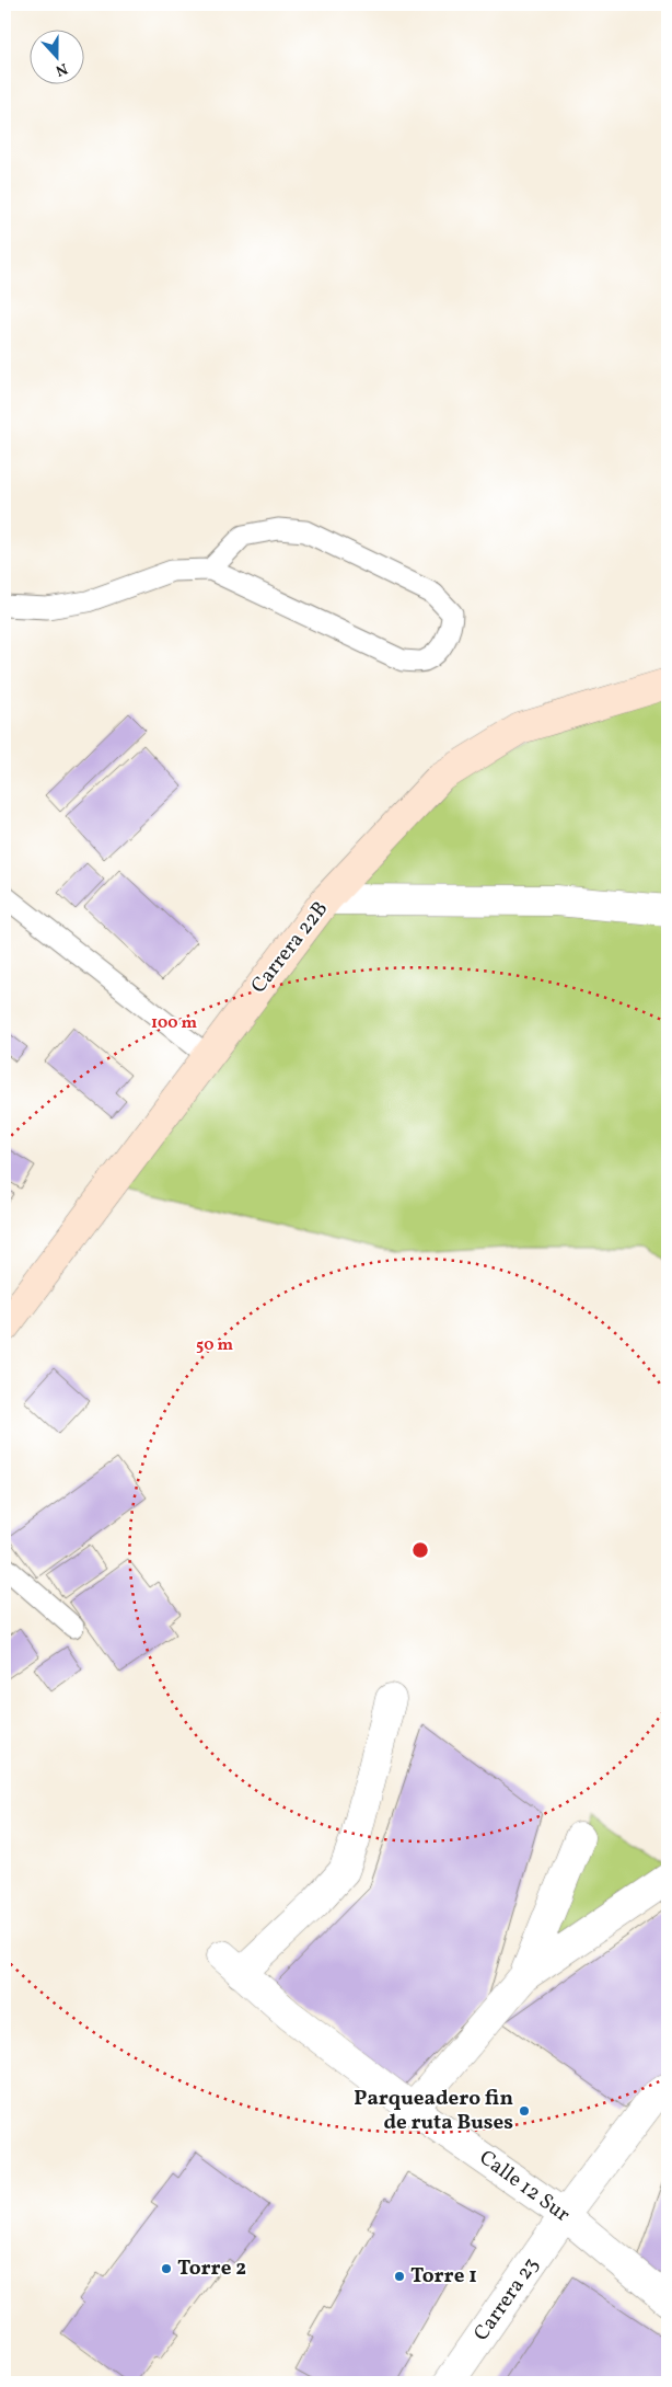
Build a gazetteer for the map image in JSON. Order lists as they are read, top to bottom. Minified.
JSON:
{"streets":{"street":["Carrera 22B","Calle 12 Sur","Carrera 23"]},"crossings":[["Calle 12 Sur","Carrera 23"]],"places":["Parqueadero fin de ruta Buses","Torre 2","Torre 1"],"north":"bottom","rings":["100 m","50 m"]}
